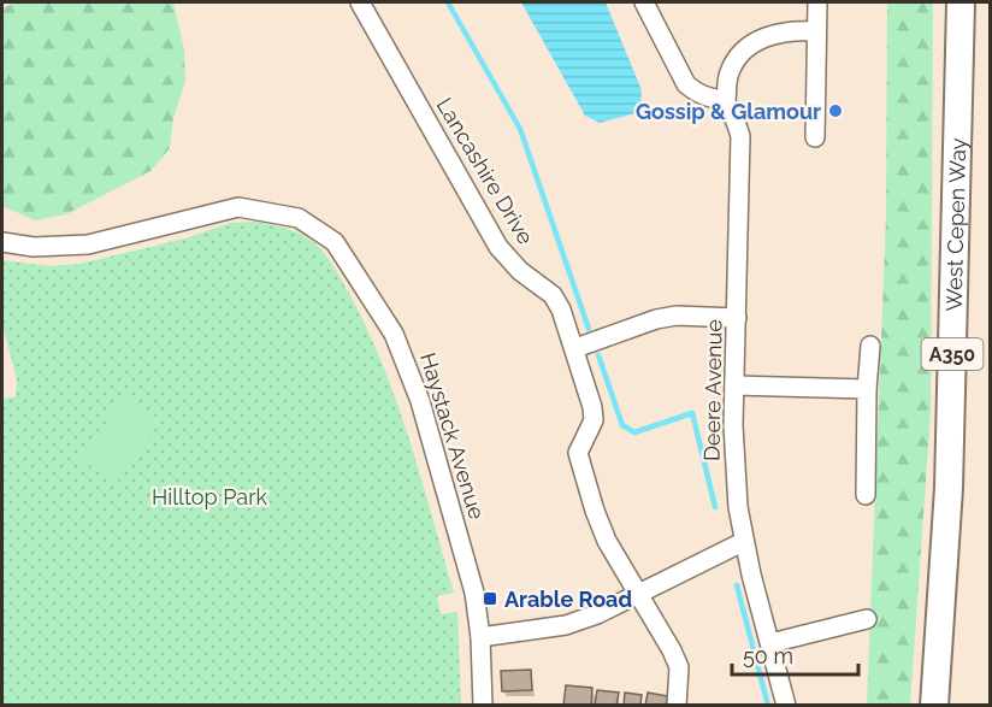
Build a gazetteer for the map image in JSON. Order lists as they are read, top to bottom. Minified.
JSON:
{"streets":{"highway":["West Cepen Way","A350"],"street":["Lancashire Drive","Deere Avenue","Haystack Avenue"]},"parks":["Hilltop Park"],"places":{"other":["Gossip & Glamour"],"transit":["Arable Road"]},"scale_bar":"50 m"}
